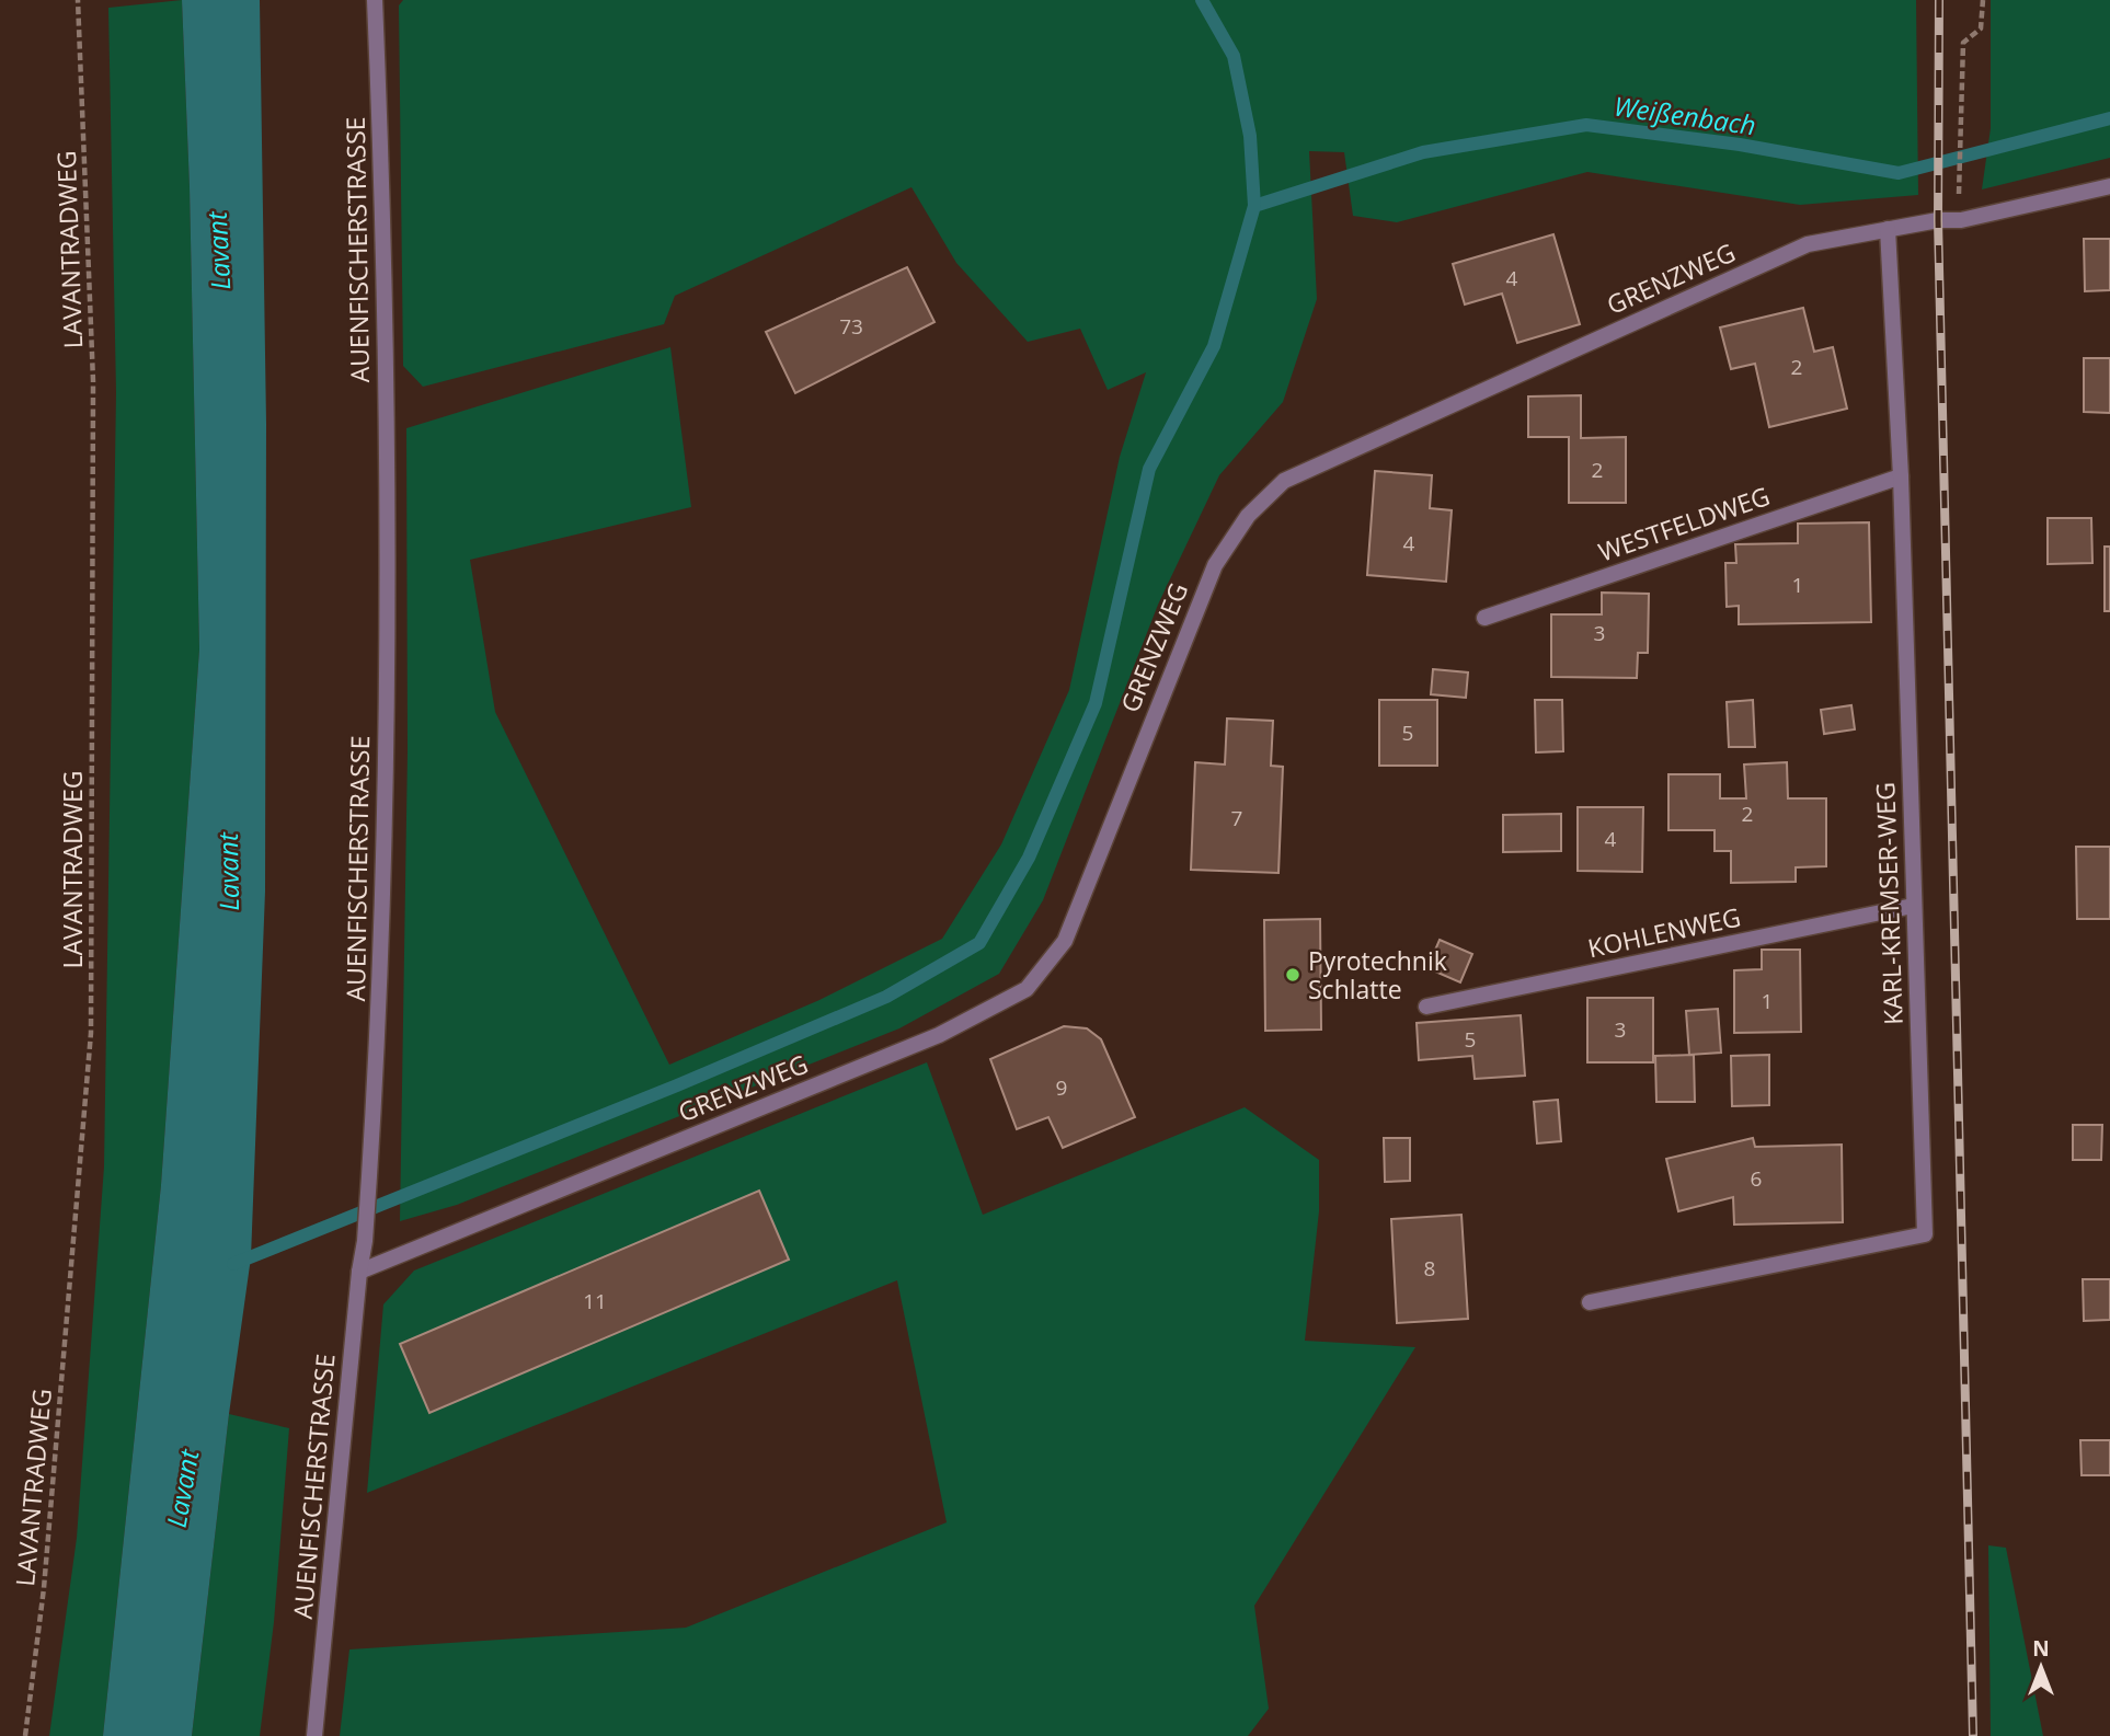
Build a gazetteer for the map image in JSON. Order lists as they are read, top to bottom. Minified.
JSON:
{"streets":{"street":["AUENFISCHERSTRASSE","GRENZWEG","WESTFELDWEG","KARL-KREMSER-WEG","KOHLENWEG"],"path":["LAVANTRADWEG"]},"crossings":[["AUENFISCHERSTRASSE","GRENZWEG"],["GRENZWEG","KARL-KREMSER-WEG"],["WESTFELDWEG","KARL-KREMSER-WEG"],["KARL-KREMSER-WEG","KOHLENWEG"]],"water":["Weißenbach","Lavant"],"places":["Pyrotechnik Schlatte"],"house_numbers":["4","73","2","2","4","1","3","5","2","7","4","1","3","5","9","6","8","11"],"north":"top"}
